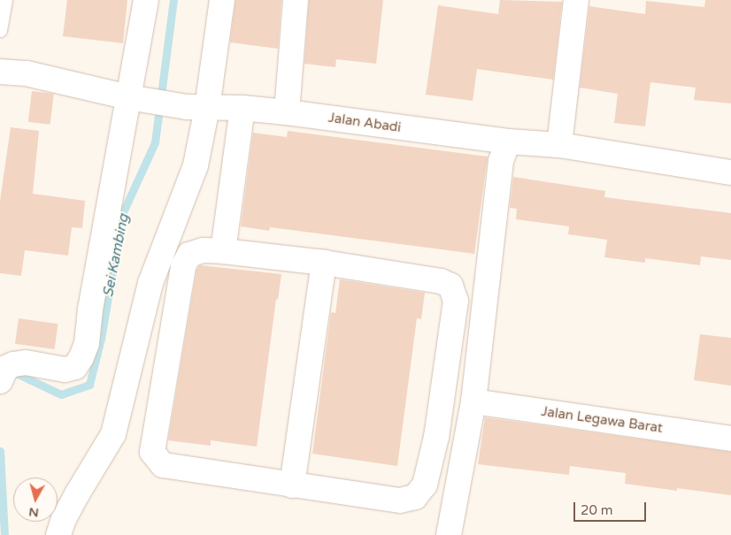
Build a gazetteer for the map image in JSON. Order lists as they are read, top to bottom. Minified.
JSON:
{"streets":{"street":["Jalan Abadi","Jalan Legawa Barat"]},"water":["Sei Kambing"],"scale_bar":"20 m","north":"bottom"}
